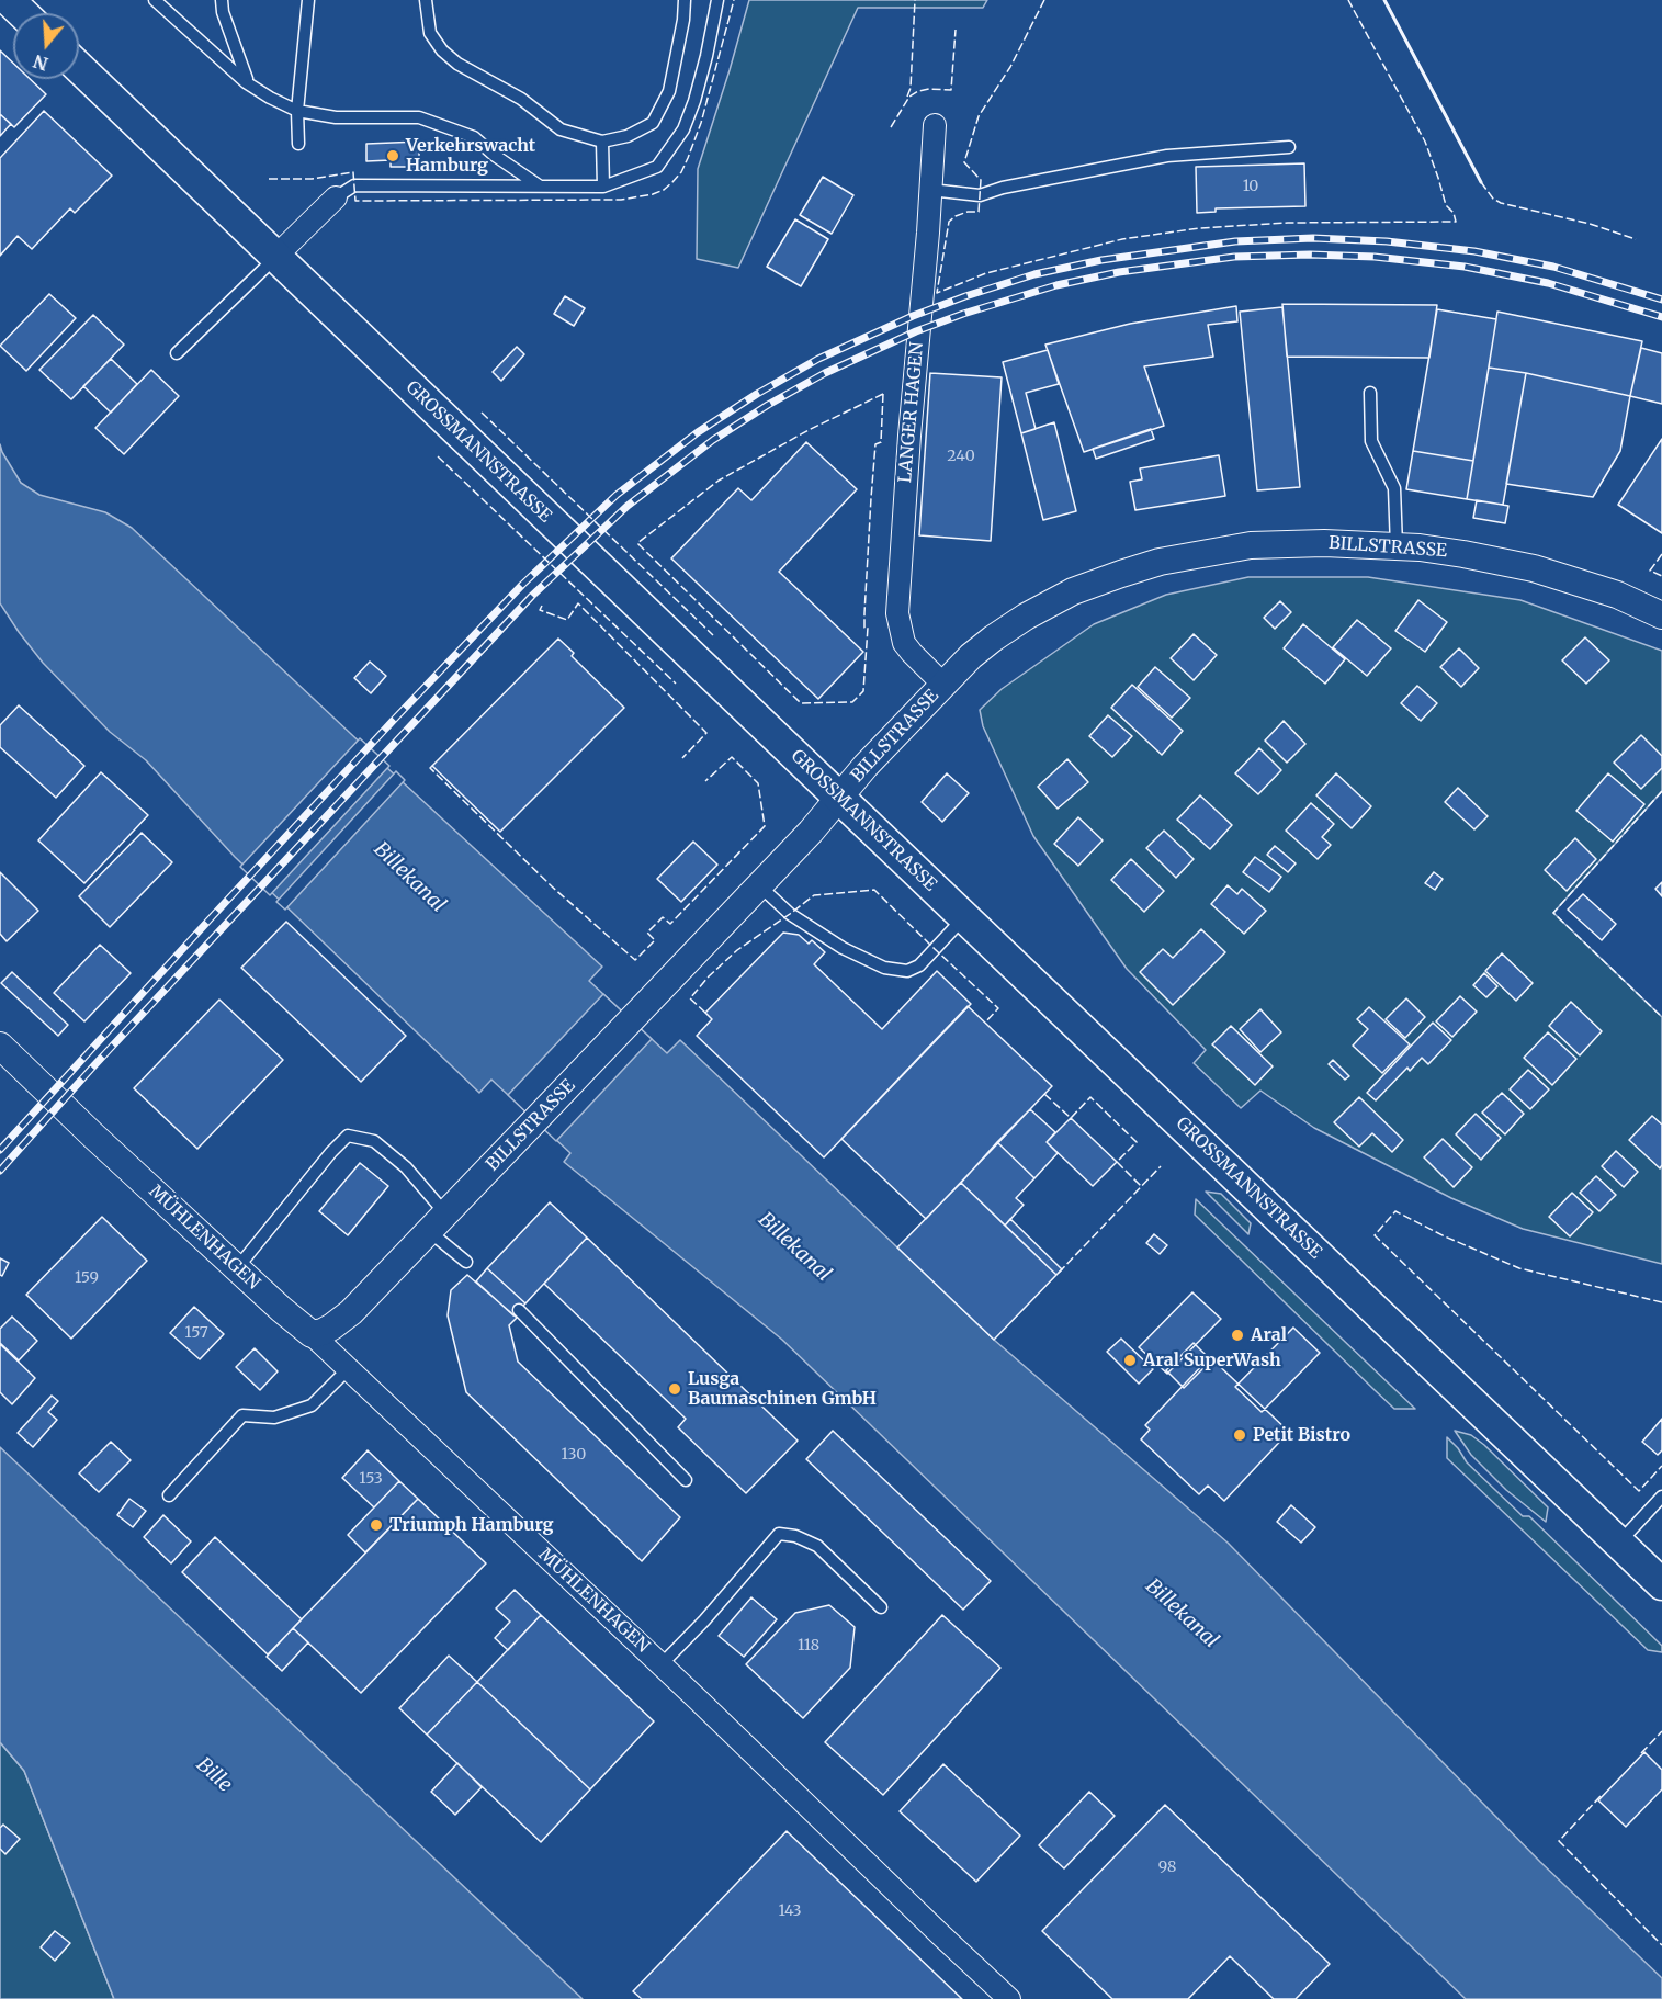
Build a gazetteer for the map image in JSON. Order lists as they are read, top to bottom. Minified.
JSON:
{"streets":{"main road":["GROSSMANNSTRASSE"],"street":["LANGER HAGEN","BILLSTRASSE","MÜHLENHAGEN"]},"crossings":[["LANGER HAGEN","BILLSTRASSE"],["GROSSMANNSTRASSE","BILLSTRASSE"],["BILLSTRASSE","MÜHLENHAGEN"]],"water":["Billekanal","Bille"],"places":["Verkehrswacht Hamburg","Aral","Aral SuperWash","Lusga Baumaschinen GmbH","Petit Bistro","Triumph Hamburg"],"house_numbers":["10","240","159","157","130","153","118","98","143"],"north":"bottom"}
